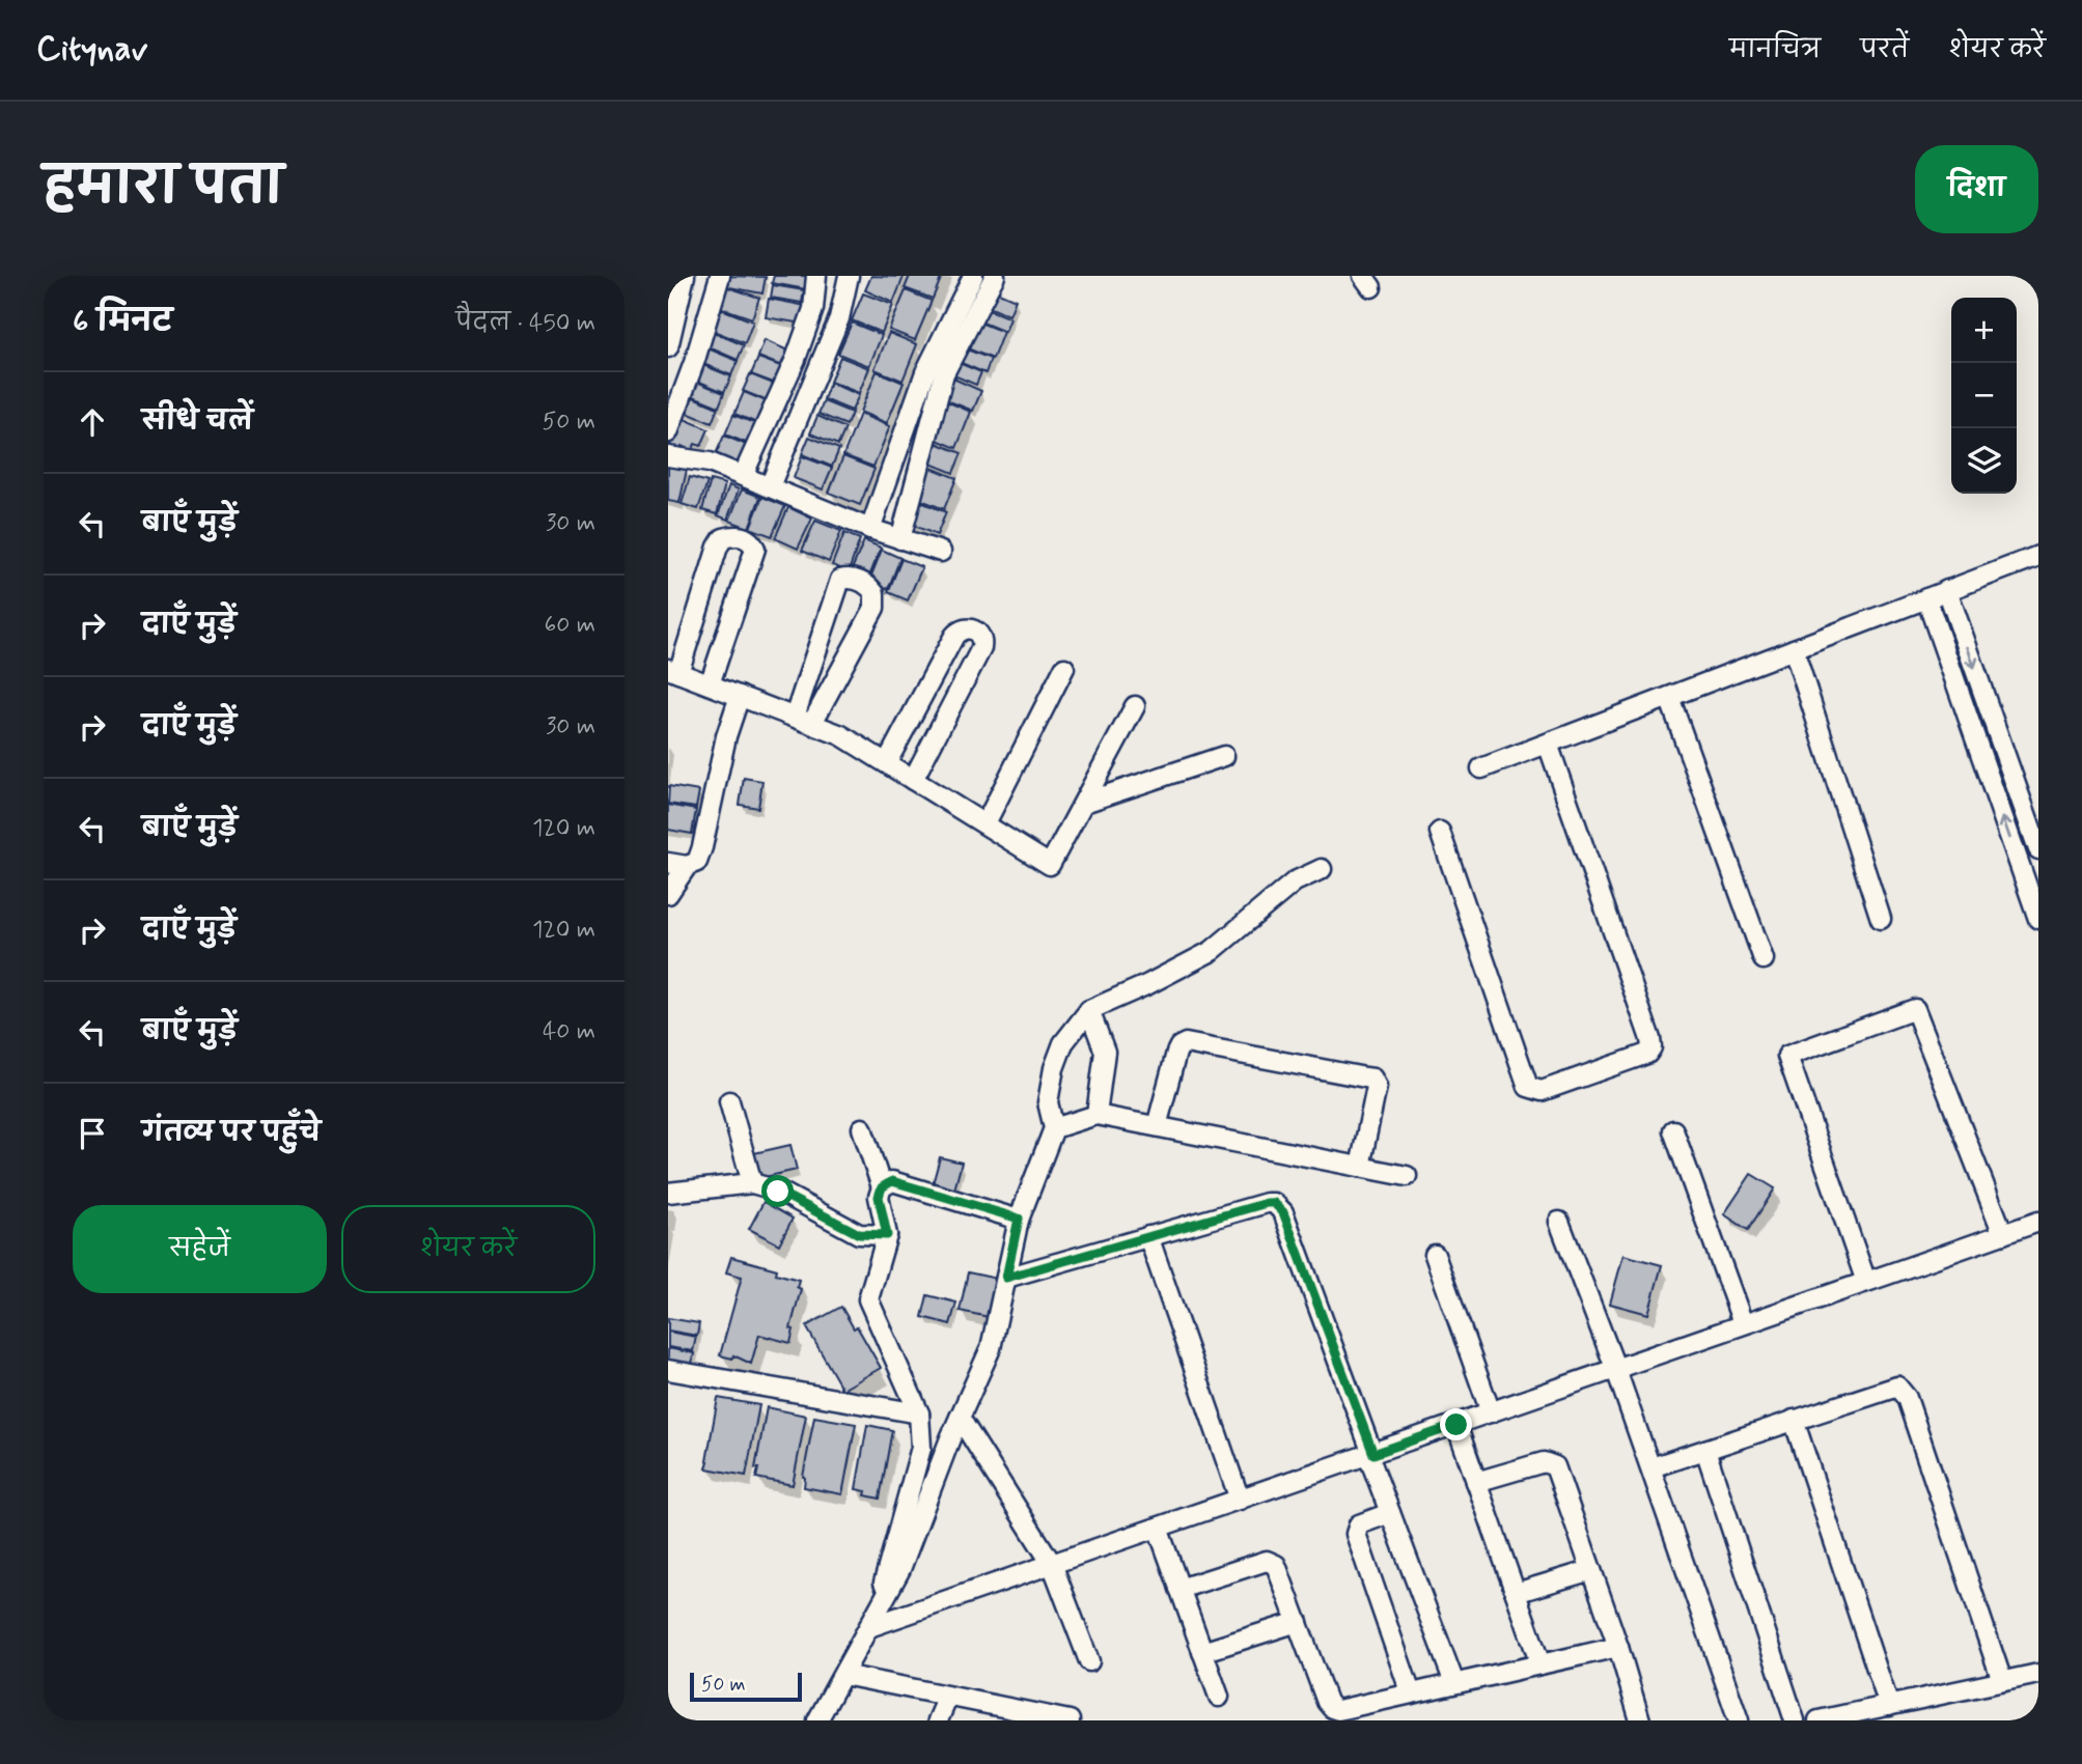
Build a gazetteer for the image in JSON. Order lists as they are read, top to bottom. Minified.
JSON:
{"scale_bar":"50 m","page":{"header":"Citynav","nav":["मानचित्र","परतें","शेयर करें"],"title":"हमारा पता","buttons":["दिशा",["सहेजें","शेयर करें"]],"heading":["6 मिनट","पैदल · 450 m"],"map_buttons":["+","−"],"list":[["सीधे चलें","50 m"],["बाएँ मुड़ें","30 m"],["दाएँ मुड़ें","60 m"],["दाएँ मुड़ें","30 m"],["बाएँ मुड़ें","120 m"],["दाएँ मुड़ें","120 m"],["बाएँ मुड़ें","40 m"],"गंतव्य पर पहुँचे"],"scale":"50 m"}}
